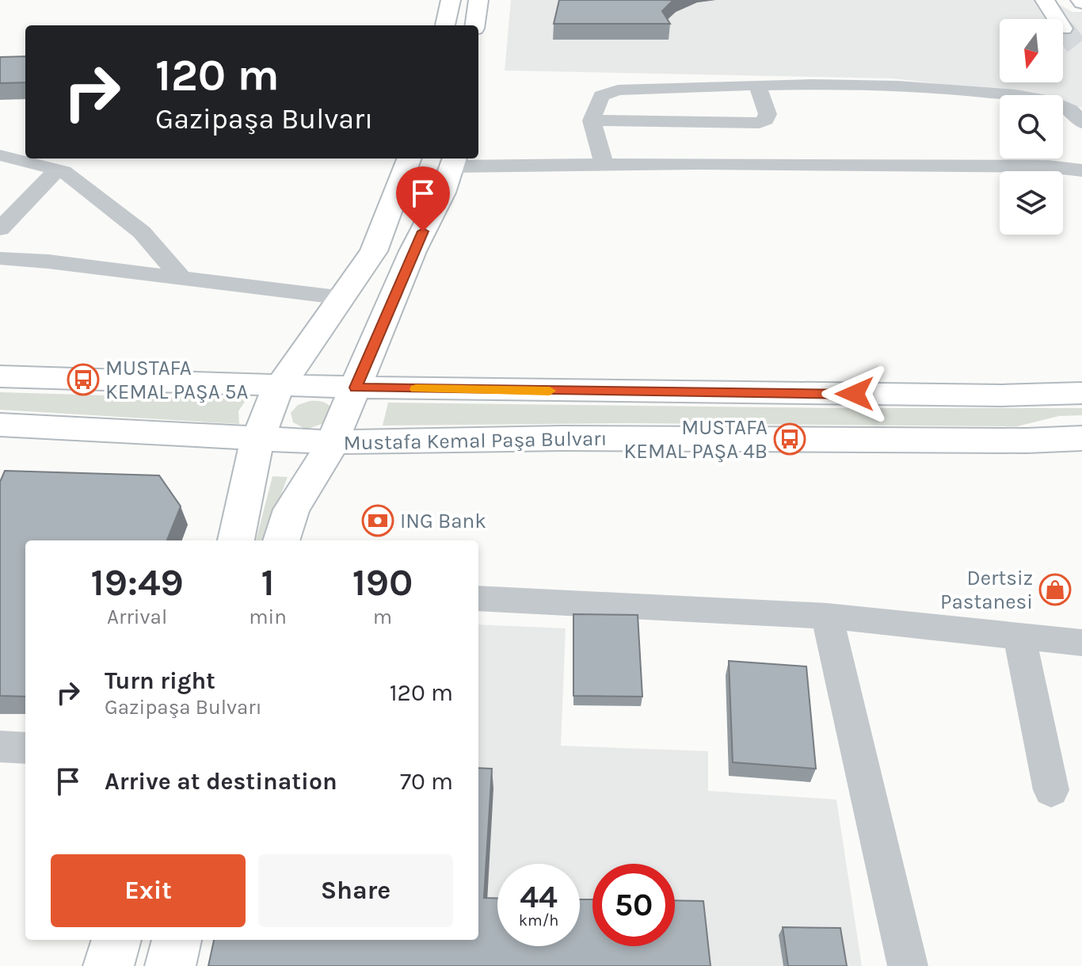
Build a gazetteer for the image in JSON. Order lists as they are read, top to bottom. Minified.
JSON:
{"streets":{"main road":["Mustafa Kemal Paşa Bulvarı"]},"places":{"bus stop":["MUSTAFA KEMAL PAŞA 5A","MUSTAFA KEMAL PAŞA 4B"],"bank":["ING Bank"],"shop":["Dertsiz Pastanesi"]},"north":"bottom","page":{"turn":["120 m","Gazipaşa Bulvarı"],"eta":["19:49","Arrival","1","min","190","m"],"list":[{"name":"Turn right","note":"Gazipaşa Bulvarı","value":"120 m"},{"name":"Arrive at destination","value":"70 m"}],"buttons":["Exit","Share"],"speed":"44 km/h","limit":"50"}}
